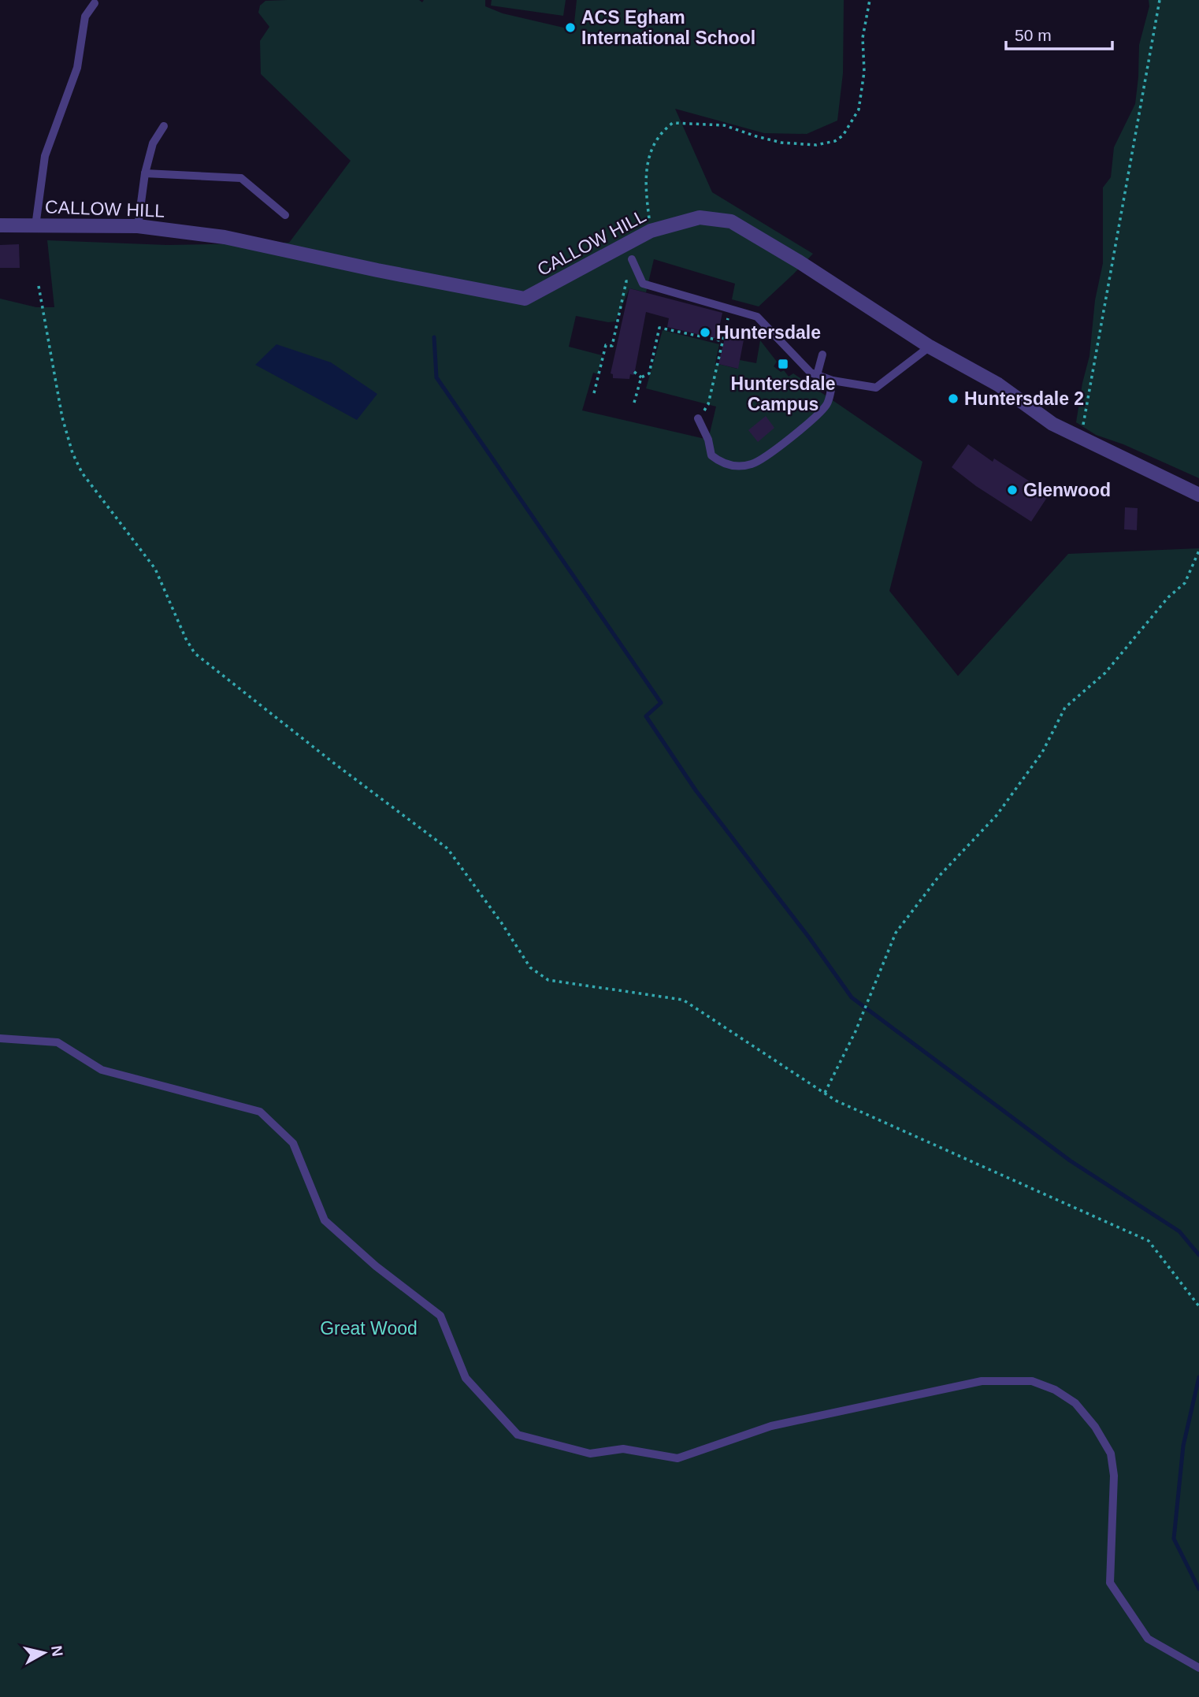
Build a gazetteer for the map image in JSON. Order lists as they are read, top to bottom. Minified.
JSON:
{"streets":{"street":["CALLOW HILL"]},"parks":["Great Wood"],"places":{"other":["ACS Egham International School","Huntersdale","Huntersdale 2","Glenwood"],"transit":["Huntersdale Campus"]},"scale_bar":"50 m","north":"right"}
